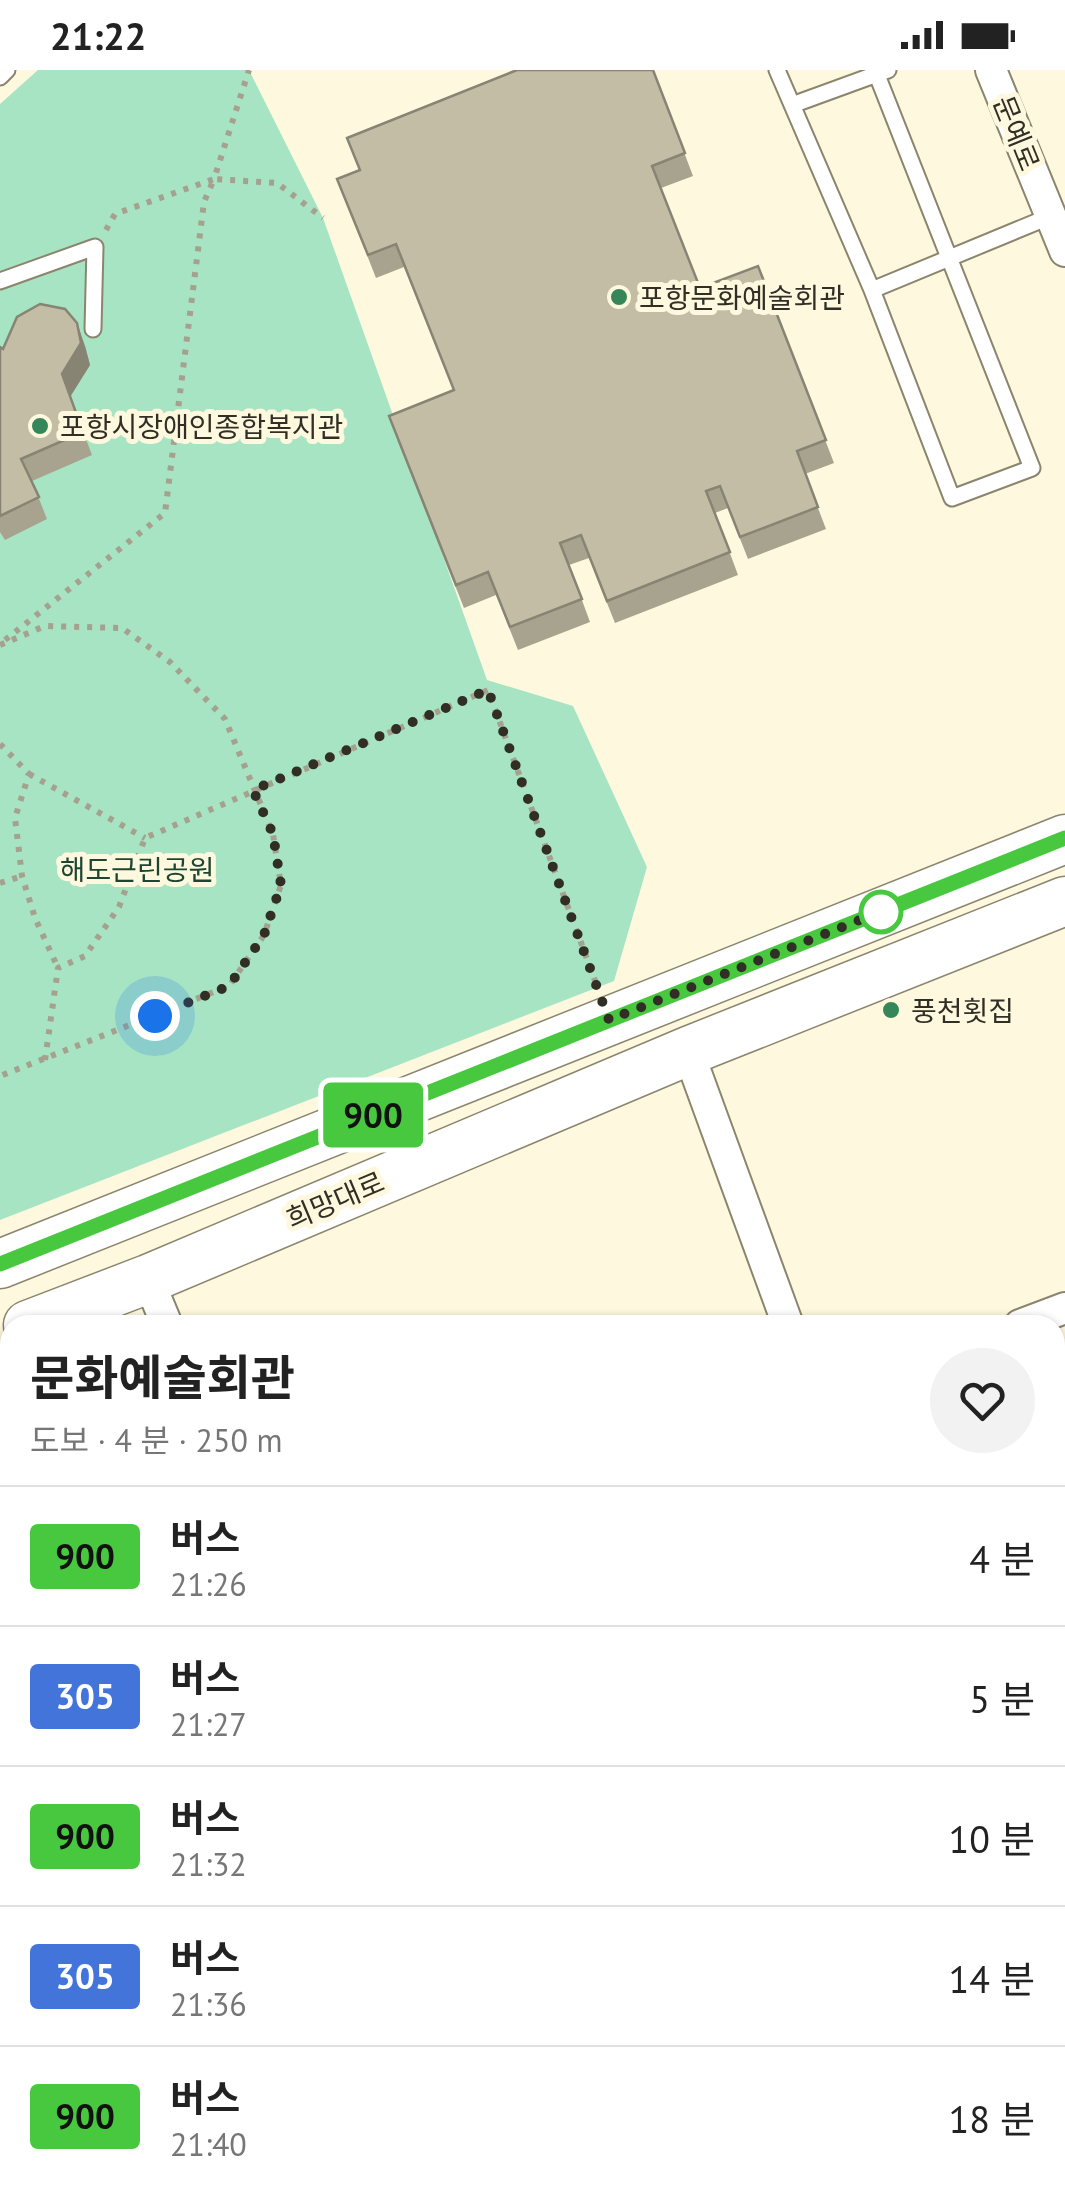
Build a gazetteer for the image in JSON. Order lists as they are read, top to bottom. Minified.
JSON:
{"streets":{"main road":["희망대로"],"street":["문예로"]},"parks":["해도근린공원"],"places":["포항문화예술회관","포항시장애인종합복지관","풍천횟집"],"lines":["bus line 900"],"page":{"status":"21:22","on_map":"900","heading":["문화예술회관","도보 · 4 분 · 250 m"],"list":[{"mark":"900","name":"버스","note":"21:26","value":"4 분"},{"mark":"305","name":"버스","note":"21:27","value":"5 분"},{"mark":"900","name":"버스","note":"21:32","value":"10 분"},{"mark":"305","name":"버스","note":"21:36","value":"14 분"},{"mark":"900","name":"버스","note":"21:40","value":"18 분"}]}}
